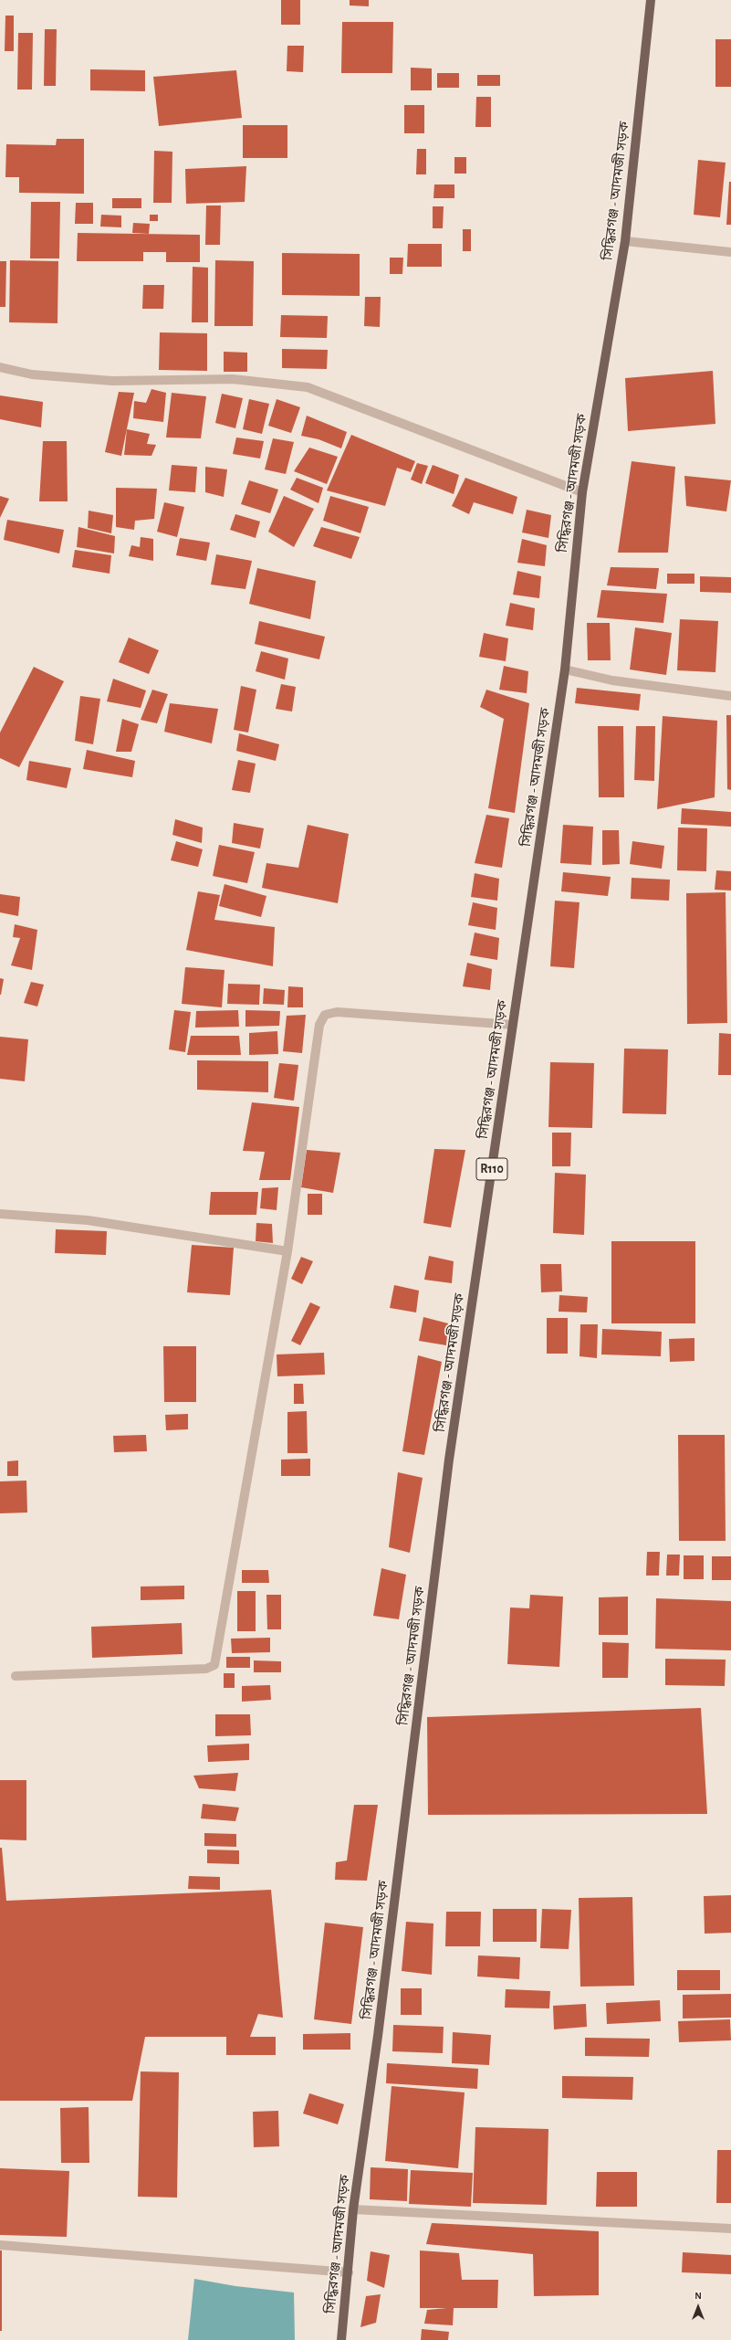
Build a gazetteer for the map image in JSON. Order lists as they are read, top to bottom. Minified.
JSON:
{"streets":{"main road":["সিদ্ধিরগঞ্জ - আদমজী সড়ক","R110"]},"north":"top"}
